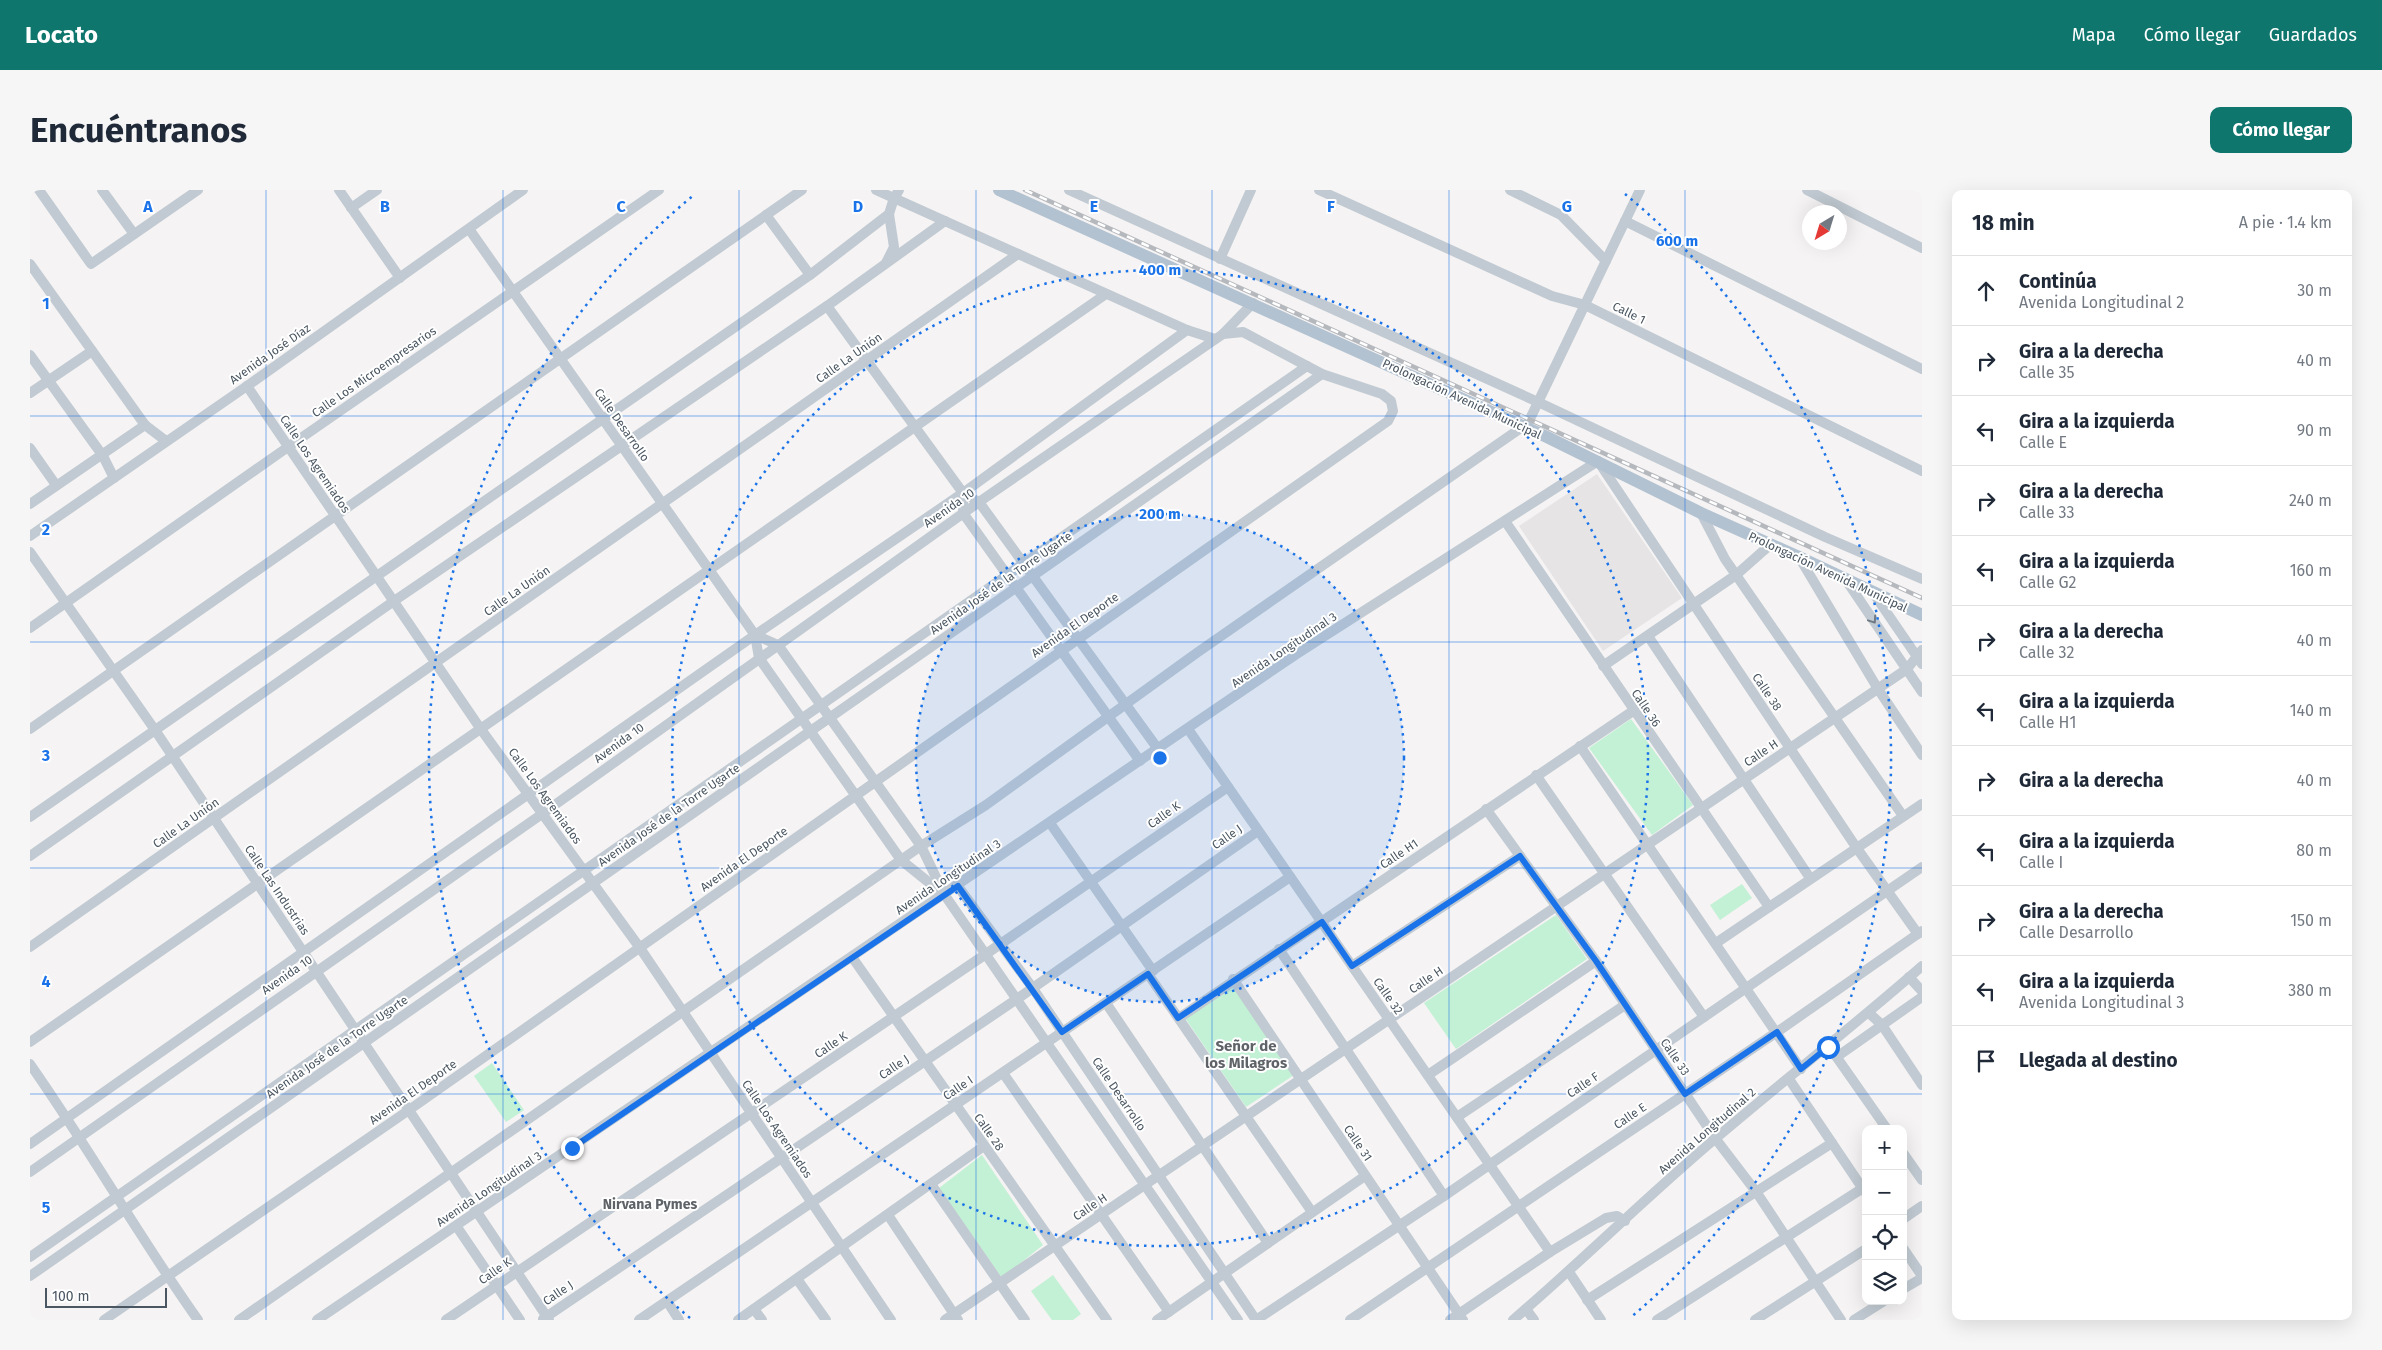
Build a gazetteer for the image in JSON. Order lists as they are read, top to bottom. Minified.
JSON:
{"streets":{"main road":["Prolongación Avenida Municipal"],"street":["Calle 1","Avenida José Díaz","Calle La Unión","Calle Los Microempresarios","Calle Desarrollo","Calle Los Agremiados","Avenida 10","Avenida José de la Torre Ugarte","Avenida El Deporte","Avenida Longitudinal 3","Calle 38","Calle 36","Calle H","Calle K","Calle J","Calle H1","Calle Las Industrias","Calle 32","Calle 33","Calle F","Calle I","Calle E","Avenida Longitudinal 2","Calle 28","Calle 31"]},"crossings":[["Avenida José Díaz","Calle Desarrollo"],["Avenida José Díaz","Calle Los Agremiados"],["Calle La Unión","Calle Desarrollo"],["Calle La Unión","Calle Los Agremiados"],["Calle La Unión","Calle Las Industrias"],["Calle Los Microempresarios","Calle Desarrollo"],["Calle Los Microempresarios","Calle Los Agremiados"],["Calle Los Microempresarios","Calle Las Industrias"],["Prolongación Avenida Municipal","Avenida 10"],["Prolongación Avenida Municipal","Avenida Longitudinal 3"],["Prolongación Avenida Municipal","Calle 38"],["Calle Desarrollo","Avenida 10"],["Calle Desarrollo","Avenida José de la Torre Ugarte"],["Calle Desarrollo","Avenida El Deporte"],["Calle Desarrollo","Avenida Longitudinal 3"],["Calle Desarrollo","Calle H"],["Calle Desarrollo","Calle K"],["Calle Desarrollo","Calle J"],["Calle Desarrollo","Calle F"],["Calle Desarrollo","Calle I"],["Calle Los Agremiados","Avenida 10"],["Calle Los Agremiados","Avenida José de la Torre Ugarte"],["Calle Los Agremiados","Avenida El Deporte"],["Calle Los Agremiados","Avenida Longitudinal 3"],["Calle Los Agremiados","Calle K"],["Calle Los Agremiados","Calle J"],["Calle Los Agremiados","Calle I"],["Avenida 10","Calle Las Industrias"],["Avenida José de la Torre Ugarte","Avenida El Deporte"],["Avenida José de la Torre Ugarte","Calle Las Industrias"],["Avenida El Deporte","Calle Las Industrias"],["Avenida Longitudinal 3","Calle 38"],["Avenida Longitudinal 3","Calle 36"],["Avenida Longitudinal 3","Calle Las Industrias"],["Avenida Longitudinal 3","Calle 32"],["Avenida Longitudinal 3","Calle 28"],["Calle 38","Calle H"],["Calle 38","Calle F"],["Calle 38","Calle E"],["Calle 36","Calle H"],["Calle 36","Calle H1"],["Calle H","Calle 32"],["Calle H","Calle 33"],["Calle H","Calle 28"],["Calle H","Calle 31"],["Calle K","Calle Las Industrias"],["Calle K","Calle 32"],["Calle K","Calle 28"],["Calle J","Calle Las Industrias"],["Calle J","Calle 32"],["Calle J","Calle 28"],["Calle H1","Calle 32"],["Calle H1","Calle 33"],["Calle H1","Calle 31"],["Calle 32","Calle F"],["Calle 32","Calle I"],["Calle 32","Calle E"],["Calle 33","Calle F"],["Calle 33","Calle E"],["Calle 33","Avenida Longitudinal 2"],["Calle F","Calle 31"],["Calle I","Calle 28"],["Calle E","Calle 31"]],"districts":["Señor de los Milagros","Nirvana Pymes"],"scale_bar":"100 m","north":"bottom left","page":{"header":"Locato","nav":["Mapa","Cómo llegar","Guardados"],"buttons":"Cómo llegar","title":"Encuéntranos","heading":["18 min","A pie · 1.4 km"],"list":[["Continúa","Avenida Longitudinal 2","30 m"],["Gira a la derecha","Calle 35","40 m"],["Gira a la izquierda","Calle E","90 m"],["Gira a la derecha","Calle 33","240 m"],["Gira a la izquierda","Calle G2","160 m"],["Gira a la derecha","Calle 32","40 m"],["Gira a la izquierda","Calle H1","140 m"],["Gira a la derecha","40 m"],["Gira a la izquierda","Calle I","80 m"],["Gira a la derecha","Calle Desarrollo","150 m"],["Gira a la izquierda","Avenida Longitudinal 3","380 m"],"Llegada al destino"],"map_buttons":["+","−"],"scale":"100 m"},"grid":{"columns":["A","B","C","D","E","F","G"],"rows":["1","2","3","4","5"]},"rings":["600 m","400 m","200 m"]}
